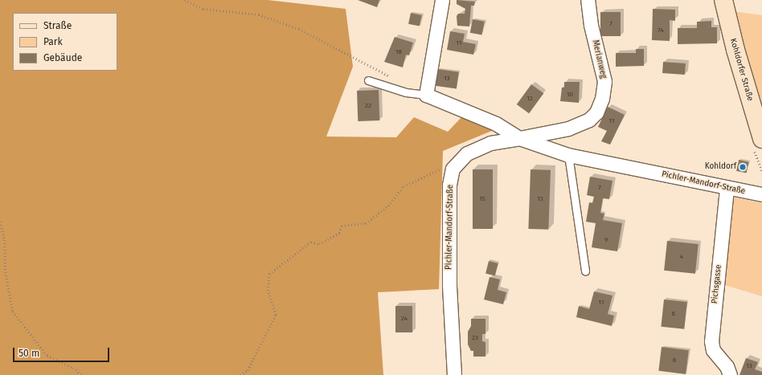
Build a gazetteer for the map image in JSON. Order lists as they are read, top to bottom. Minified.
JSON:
{"streets":{"street":["Merianweg","Kohldorfer Straße","Pichler-Mandorf-Straße","Pichsgasse"]},"crossings":[["Merianweg","Pichler-Mandorf-Straße"],["Pichler-Mandorf-Straße","Pichsgasse"]],"places":["Kohldorf"],"house_numbers":["7","74","11","18","13","10","12","22","11","7","15","13","9","4","11","6","24","23","8","13"],"legend":["Straße","Park","Gebäude"],"scale_bar":"50 m"}
